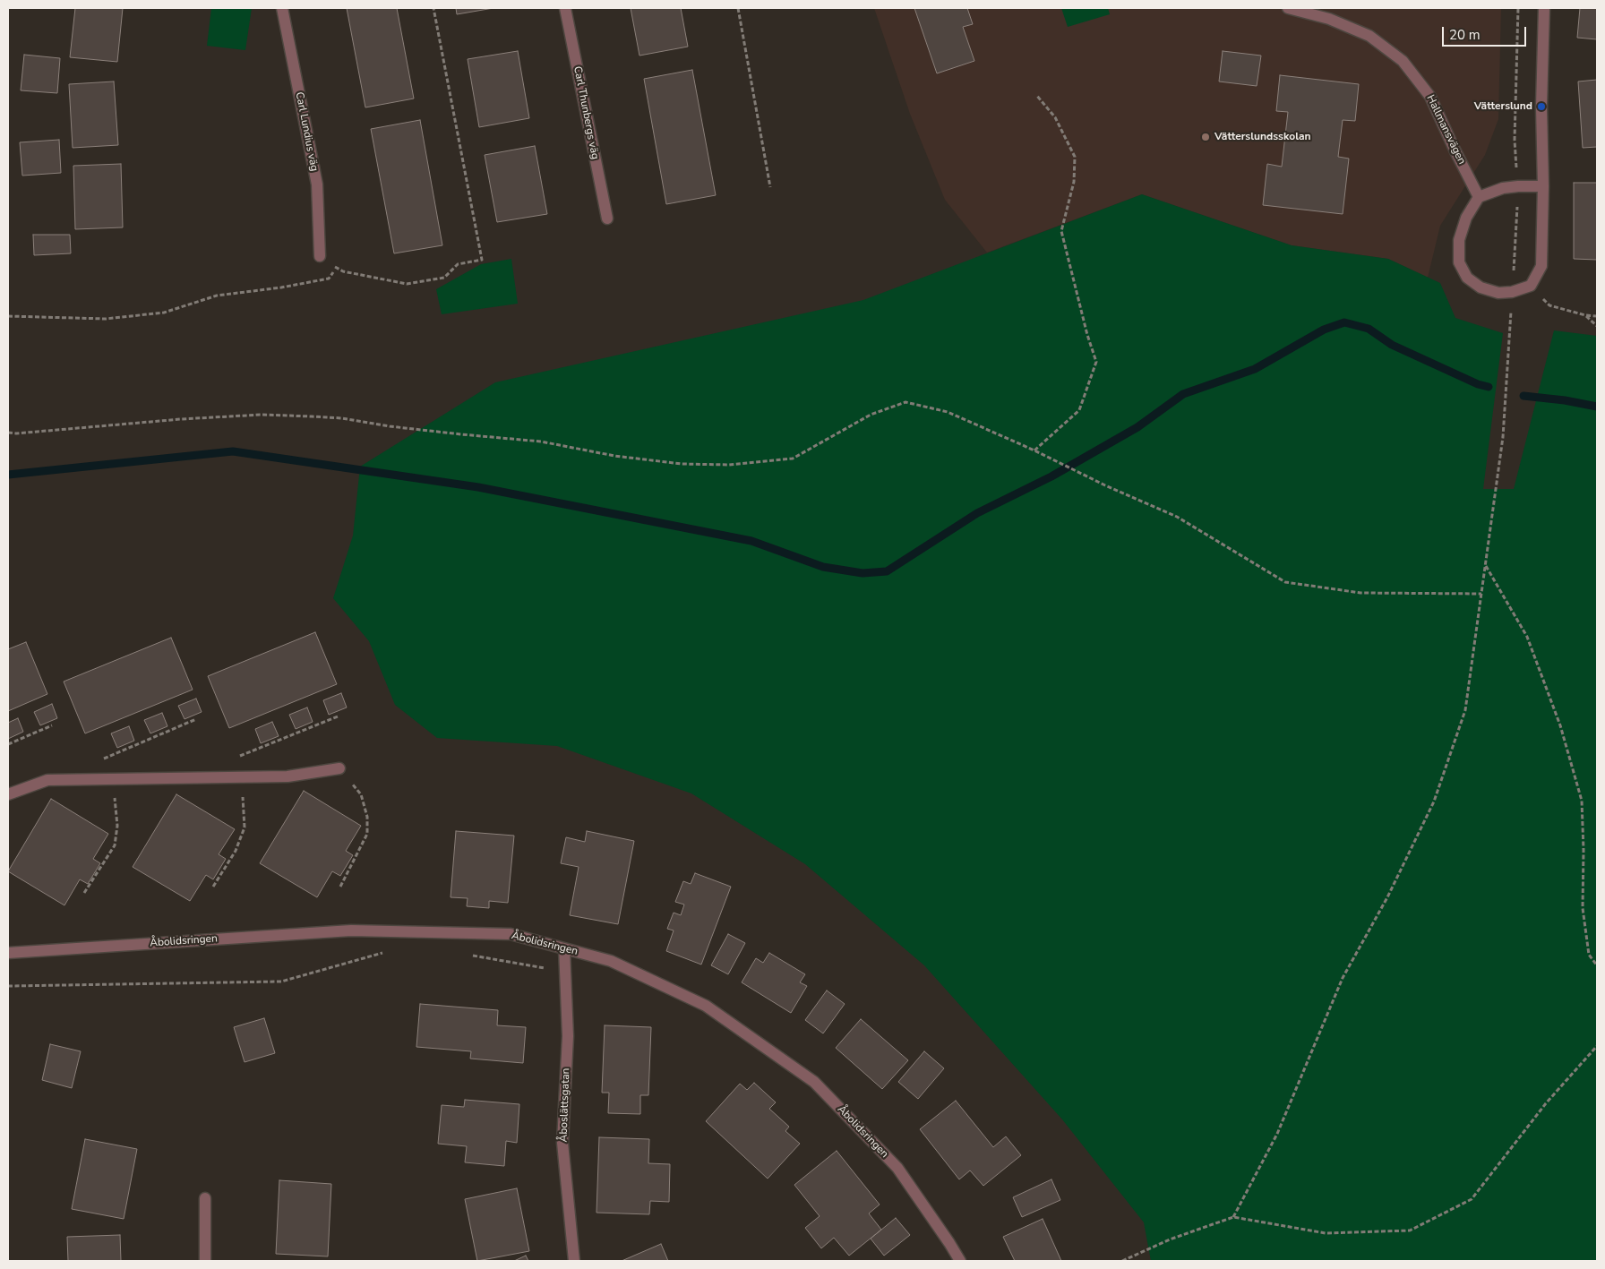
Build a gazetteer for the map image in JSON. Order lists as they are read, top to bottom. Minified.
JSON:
{"streets":{"street":["Carl Thunbergs väg","Hallmansvägen","Carl Lundius väg","Åbolidsringen","Åboslättsgatan"]},"crossings":[["Åbolidsringen","Åboslättsgatan"]],"places":["Vätterslund","Vätterslundsskolan"],"scale_bar":"20 m"}
